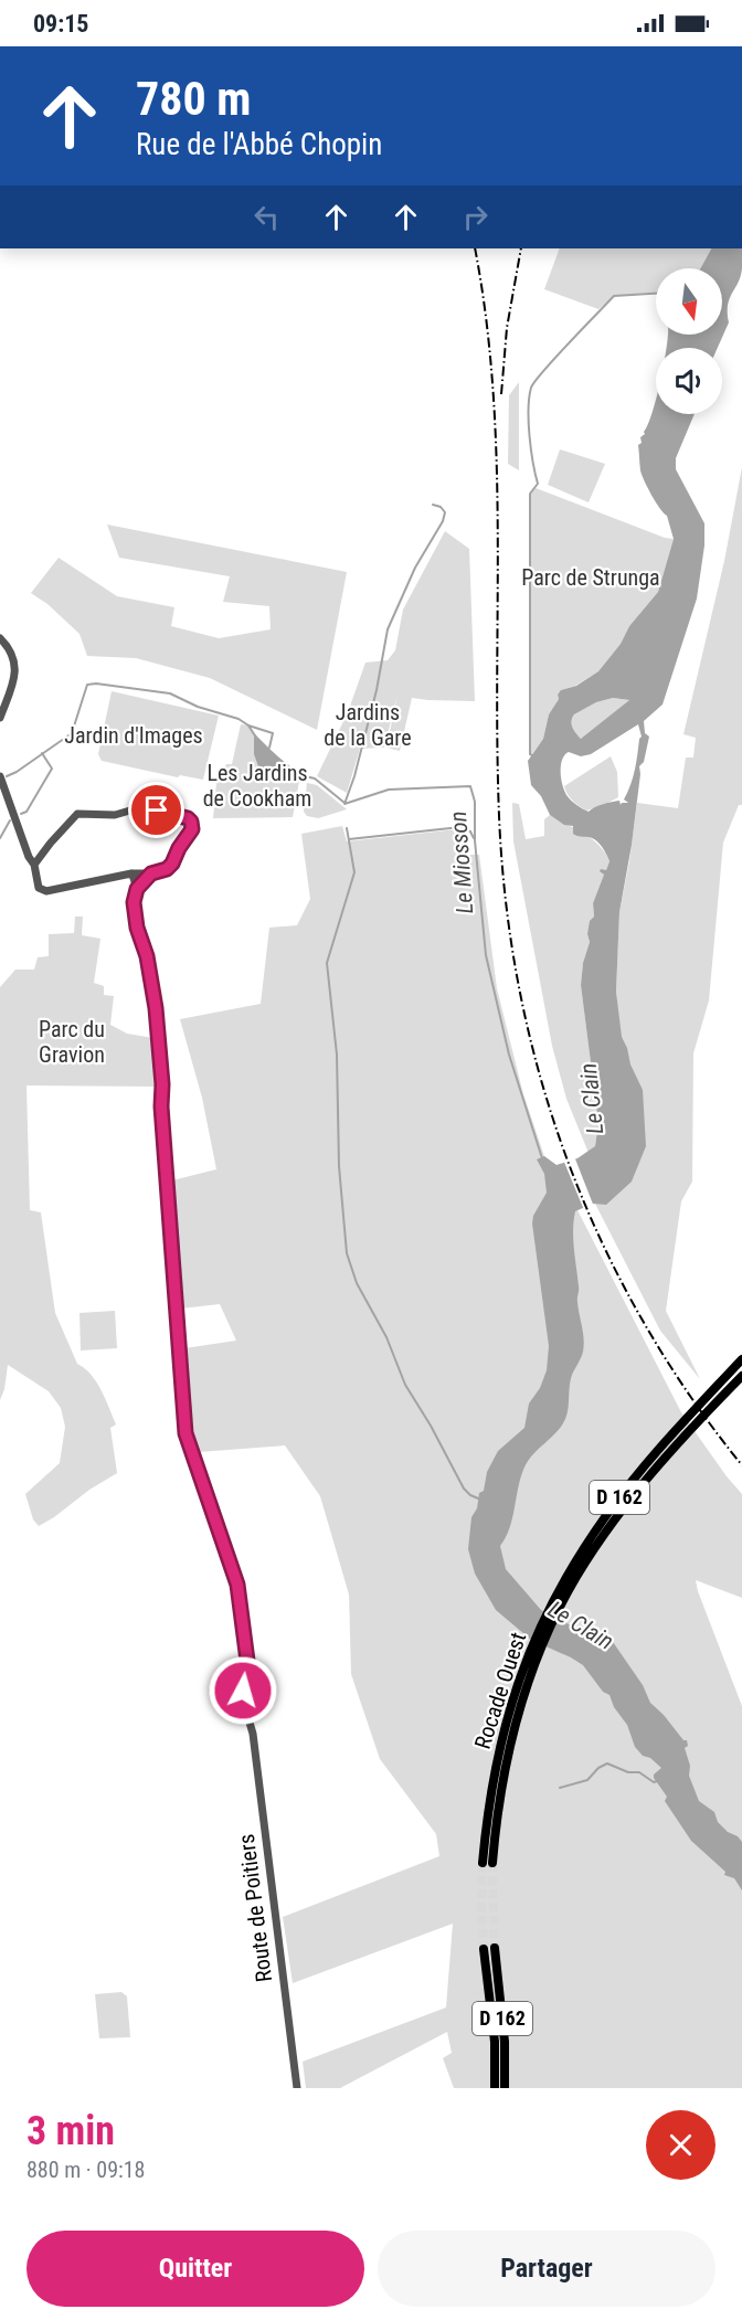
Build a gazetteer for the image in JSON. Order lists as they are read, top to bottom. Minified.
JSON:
{"streets":{"main road":["D 162","Rocade Ouest"],"street":["Route de Poitiers"]},"water":["Le Miosson","Le Clain"],"parks":["Parc de Strunga","Jardins de la Gare","Jardin d'Images","Les Jardins de Cookham","Parc du Gravion"],"north":"bottom","page":{"status":"09:15","turn":["780 m","Rue de l'Abbé Chopin"],"heading":["3 min","880 m · 09:18"],"buttons":["Quitter","Partager"]}}
